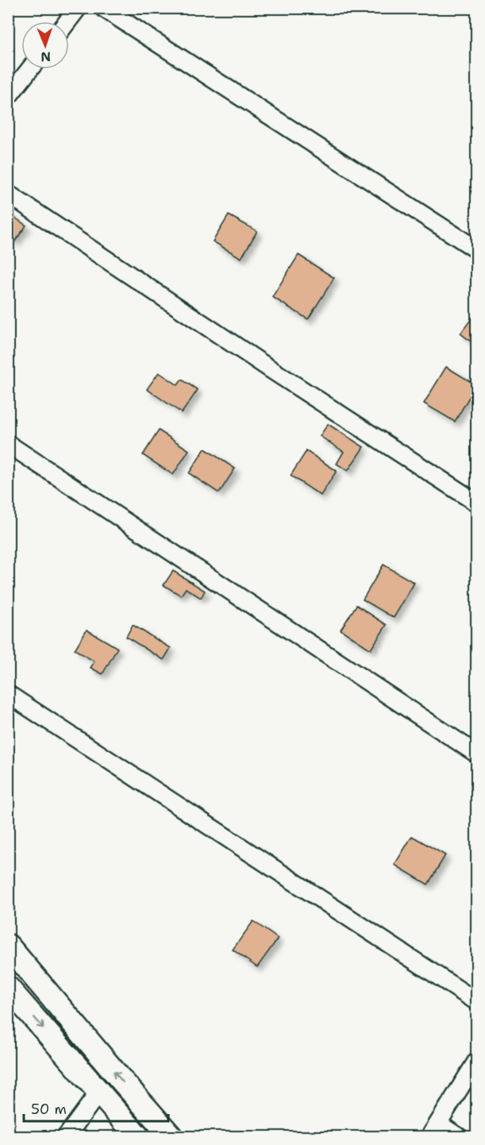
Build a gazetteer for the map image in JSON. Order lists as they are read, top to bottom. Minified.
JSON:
{"scale_bar":"50 m","north":"bottom"}
